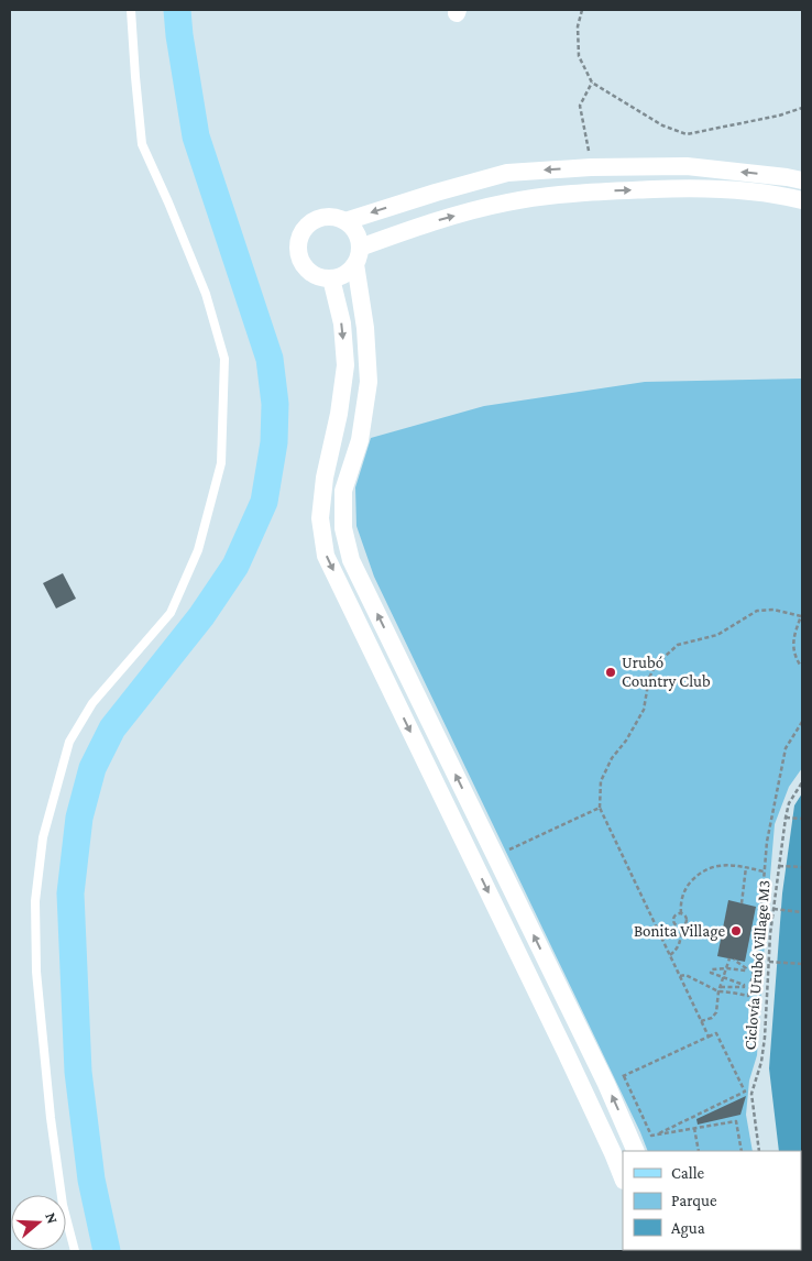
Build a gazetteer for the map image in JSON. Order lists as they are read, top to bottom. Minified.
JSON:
{"streets":{"path":["Ciclovía Urubó Village M3"]},"places":["Urubó Country Club","Bonita Village"],"legend":["Calle","Parque","Agua"],"north":"right"}
